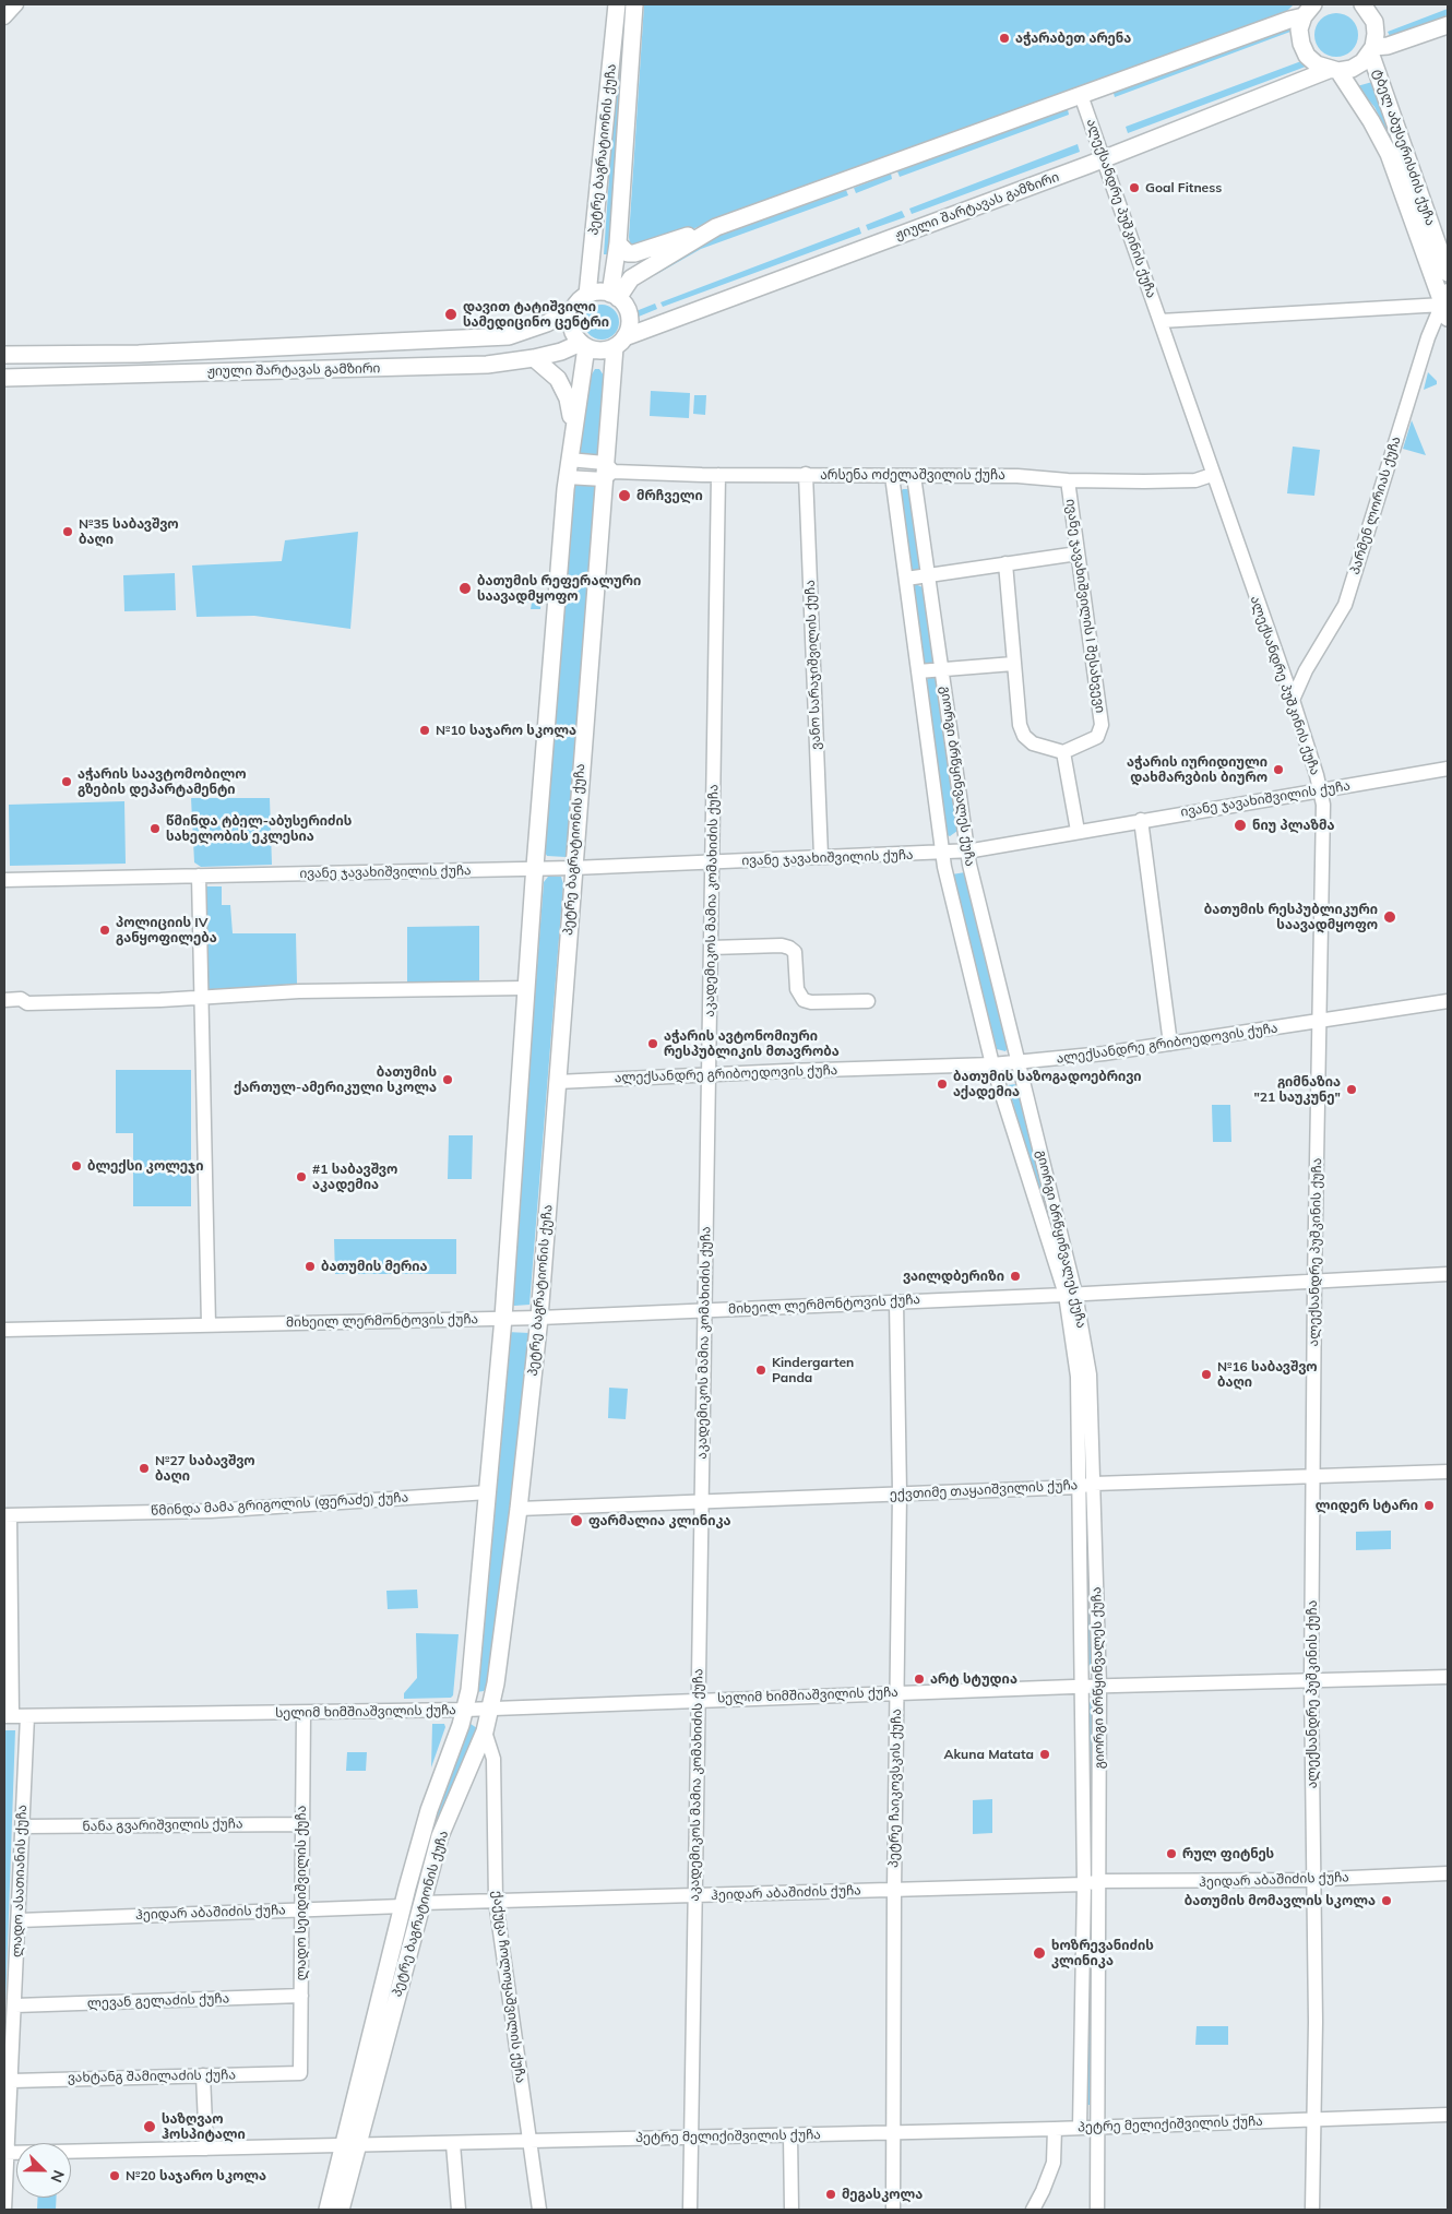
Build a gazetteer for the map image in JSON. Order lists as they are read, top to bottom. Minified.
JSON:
{"streets":{"main road":["ტბელ აბუსერისძის ქუჩა","პეტრე ბაგრატიონის ქუჩა","ჟიული შარტავას გამზირი"],"street":["ალექსანდრე პუშკინის ქუჩა","არსენა ოძელაშვილის ქუჩა","პარმენ ლორიას ქუჩა","ივანე ჯავახიშვილის I შესახვევი","ვანო სარაჯიშვილის ქუჩა","გიორგი ბრწყინვალეს ქუჩა","ივანე ჯავახიშვილის ქუჩა","აკადემიკოს მამია კომახიძის ქუჩა","ალექსანდრე გრიბოედოვის ქუჩა","მიხეილ ლერმონტოვის ქუჩა","ექვთიმე თაყაიშვილის ქუჩა","წმინდა მამა გრიგოლის (ფერაძე) ქუჩა","სელიმ ხიმშიაშვილის ქუჩა","პეტრე ჩაიკოვსკის ქუჩა","ნანა გვარიშვილის ქუჩა","ჰეიდარ აბაშიძის ქუჩა","ლადო ასათიანის ქუჩა","ლადო სეიდიშვილის ქუჩა","ქაქუცა ჩოლოყაშვილის ქუჩა","ლევან გელაძის ქუჩა","ვახტანგ შამილაძის ქუჩა","პეტრე მელიქიშვილის ქუჩა"]},"crossings":[["ტბელ აბუსერისძის ქუჩა","ჟიული შარტავას გამზირი"],["ტბელ აბუსერისძის ქუჩა","პარმენ ლორიას ქუჩა"],["პეტრე ბაგრატიონის ქუჩა","ჟიული შარტავას გამზირი"],["პეტრე ბაგრატიონის ქუჩა","არსენა ოძელაშვილის ქუჩა"],["პეტრე ბაგრატიონის ქუჩა","ივანე ჯავახიშვილის ქუჩა"],["პეტრე ბაგრატიონის ქუჩა","ალექსანდრე გრიბოედოვის ქუჩა"],["პეტრე ბაგრატიონის ქუჩა","მიხეილ ლერმონტოვის ქუჩა"],["პეტრე ბაგრატიონის ქუჩა","ექვთიმე თაყაიშვილის ქუჩა"],["პეტრე ბაგრატიონის ქუჩა","წმინდა მამა გრიგოლის (ფერაძე) ქუჩა"],["პეტრე ბაგრატიონის ქუჩა","სელიმ ხიმშიაშვილის ქუჩა"],["პეტრე ბაგრატიონის ქუჩა","ჰეიდარ აბაშიძის ქუჩა"],["პეტრე ბაგრატიონის ქუჩა","ქაქუცა ჩოლოყაშვილის ქუჩა"],["პეტრე ბაგრატიონის ქუჩა","პეტრე მელიქიშვილის ქუჩა"],["ჟიული შარტავას გამზირი","ალექსანდრე პუშკინის ქუჩა"],["ალექსანდრე პუშკინის ქუჩა","არსენა ოძელაშვილის ქუჩა"],["ალექსანდრე პუშკინის ქუჩა","პარმენ ლორიას ქუჩა"],["ალექსანდრე პუშკინის ქუჩა","ივანე ჯავახიშვილის ქუჩა"],["ალექსანდრე პუშკინის ქუჩა","ალექსანდრე გრიბოედოვის ქუჩა"],["ალექსანდრე პუშკინის ქუჩა","მიხეილ ლერმონტოვის ქუჩა"],["ალექსანდრე პუშკინის ქუჩა","ექვთიმე თაყაიშვილის ქუჩა"],["ალექსანდრე პუშკინის ქუჩა","სელიმ ხიმშიაშვილის ქუჩა"],["ალექსანდრე პუშკინის ქუჩა","ჰეიდარ აბაშიძის ქუჩა"],["ალექსანდრე პუშკინის ქუჩა","პეტრე მელიქიშვილის ქუჩა"],["არსენა ოძელაშვილის ქუჩა","ივანე ჯავახიშვილის I შესახვევი"],["არსენა ოძელაშვილის ქუჩა","ვანო სარაჯიშვილის ქუჩა"],["არსენა ოძელაშვილის ქუჩა","გიორგი ბრწყინვალეს ქუჩა"],["არსენა ოძელაშვილის ქუჩა","აკადემიკოს მამია კომახიძის ქუჩა"],["ვანო სარაჯიშვილის ქუჩა","ივანე ჯავახიშვილის ქუჩა"],["გიორგი ბრწყინვალეს ქუჩა","ივანე ჯავახიშვილის ქუჩა"],["გიორგი ბრწყინვალეს ქუჩა","ალექსანდრე გრიბოედოვის ქუჩა"],["გიორგი ბრწყინვალეს ქუჩა","მიხეილ ლერმონტოვის ქუჩა"],["გიორგი ბრწყინვალეს ქუჩა","ექვთიმე თაყაიშვილის ქუჩა"],["გიორგი ბრწყინვალეს ქუჩა","სელიმ ხიმშიაშვილის ქუჩა"],["გიორგი ბრწყინვალეს ქუჩა","ჰეიდარ აბაშიძის ქუჩა"],["გიორგი ბრწყინვალეს ქუჩა","პეტრე მელიქიშვილის ქუჩა"],["ივანე ჯავახიშვილის ქუჩა","აკადემიკოს მამია კომახიძის ქუჩა"],["აკადემიკოს მამია კომახიძის ქუჩა","ალექსანდრე გრიბოედოვის ქუჩა"],["აკადემიკოს მამია კომახიძის ქუჩა","მიხეილ ლერმონტოვის ქუჩა"],["აკადემიკოს მამია კომახიძის ქუჩა","ექვთიმე თაყაიშვილის ქუჩა"],["აკადემიკოს მამია კომახიძის ქუჩა","სელიმ ხიმშიაშვილის ქუჩა"],["აკადემიკოს მამია კომახიძის ქუჩა","ჰეიდარ აბაშიძის ქუჩა"],["აკადემიკოს მამია კომახიძის ქუჩა","პეტრე მელიქიშვილის ქუჩა"],["მიხეილ ლერმონტოვის ქუჩა","პეტრე ჩაიკოვსკის ქუჩა"],["ექვთიმე თაყაიშვილის ქუჩა","პეტრე ჩაიკოვსკის ქუჩა"],["სელიმ ხიმშიაშვილის ქუჩა","პეტრე ჩაიკოვსკის ქუჩა"],["სელიმ ხიმშიაშვილის ქუჩა","ლადო ასათიანის ქუჩა"],["სელიმ ხიმშიაშვილის ქუჩა","ლადო სეიდიშვილის ქუჩა"],["პეტრე ჩაიკოვსკის ქუჩა","ჰეიდარ აბაშიძის ქუჩა"],["პეტრე ჩაიკოვსკის ქუჩა","პეტრე მელიქიშვილის ქუჩა"],["ნანა გვარიშვილის ქუჩა","ლადო ასათიანის ქუჩა"],["ნანა გვარიშვილის ქუჩა","ლადო სეიდიშვილის ქუჩა"],["ჰეიდარ აბაშიძის ქუჩა","ლადო ასათიანის ქუჩა"],["ჰეიდარ აბაშიძის ქუჩა","ლადო სეიდიშვილის ქუჩა"],["ჰეიდარ აბაშიძის ქუჩა","ქაქუცა ჩოლოყაშვილის ქუჩა"],["ლადო ასათიანის ქუჩა","ლევან გელაძის ქუჩა"],["ლადო ასათიანის ქუჩა","ვახტანგ შამილაძის ქუჩა"],["ლადო ასათიანის ქუჩა","პეტრე მელიქიშვილის ქუჩა"],["ლადო სეიდიშვილის ქუჩა","ლევან გელაძის ქუჩა"],["ლადო სეიდიშვილის ქუჩა","ვახტანგ შამილაძის ქუჩა"],["ქაქუცა ჩოლოყაშვილის ქუჩა","პეტრე მელიქიშვილის ქუჩა"]],"places":["აჭარაბეთ არენა","Goal Fitness","დავით ტატიშვილი სამედიცინო ცენტრი","მრჩველი","№35 საბავშვო ბაღი","ბათუმის რეფერალური საავადმყოფო","№10 საჯარო სკოლა","აჭარის იურიდიული დახმარვბის ბიურო","აჭარის საავტომობილო გზების დეპარტამენტი","ნიუ პლაზმა","წმინდა ტბელ-აბუსერიძის სახელობის ეკლესია","ბათუმის რესპუბლიკური საავადმყოფო","პოლიციის IV განყოფილება","აჭარის ავტონომიური რესპუბლიკის მთავრობა","ბათუმის ქართულ-ამერიკული სკოლა","ბათუმის საზოგადოებრივი აქადემია","გიმნაზია \"21 საუკუნე\"","ბლექსი კოლეჯი","#1 საბავშვო აკადემია","ბათუმის მერია","ვაილდბერიზი","Kindergarten Panda","№16 საბავშვო ბაღი","№27 საბავშვო ბაღი","ლიდერ სტარი","ფარმალია კლინიკა","არტ სტუდია","Akuna Matata","რულ ფიტნეს","ბათუმის მომავლის სკოლა","ხოზრევანიძის კლინიკა","საზღვაო ჰოსპიტალი","№20 საჯარო სკოლა","მეგასკოლა"],"north":"bottom right"}
